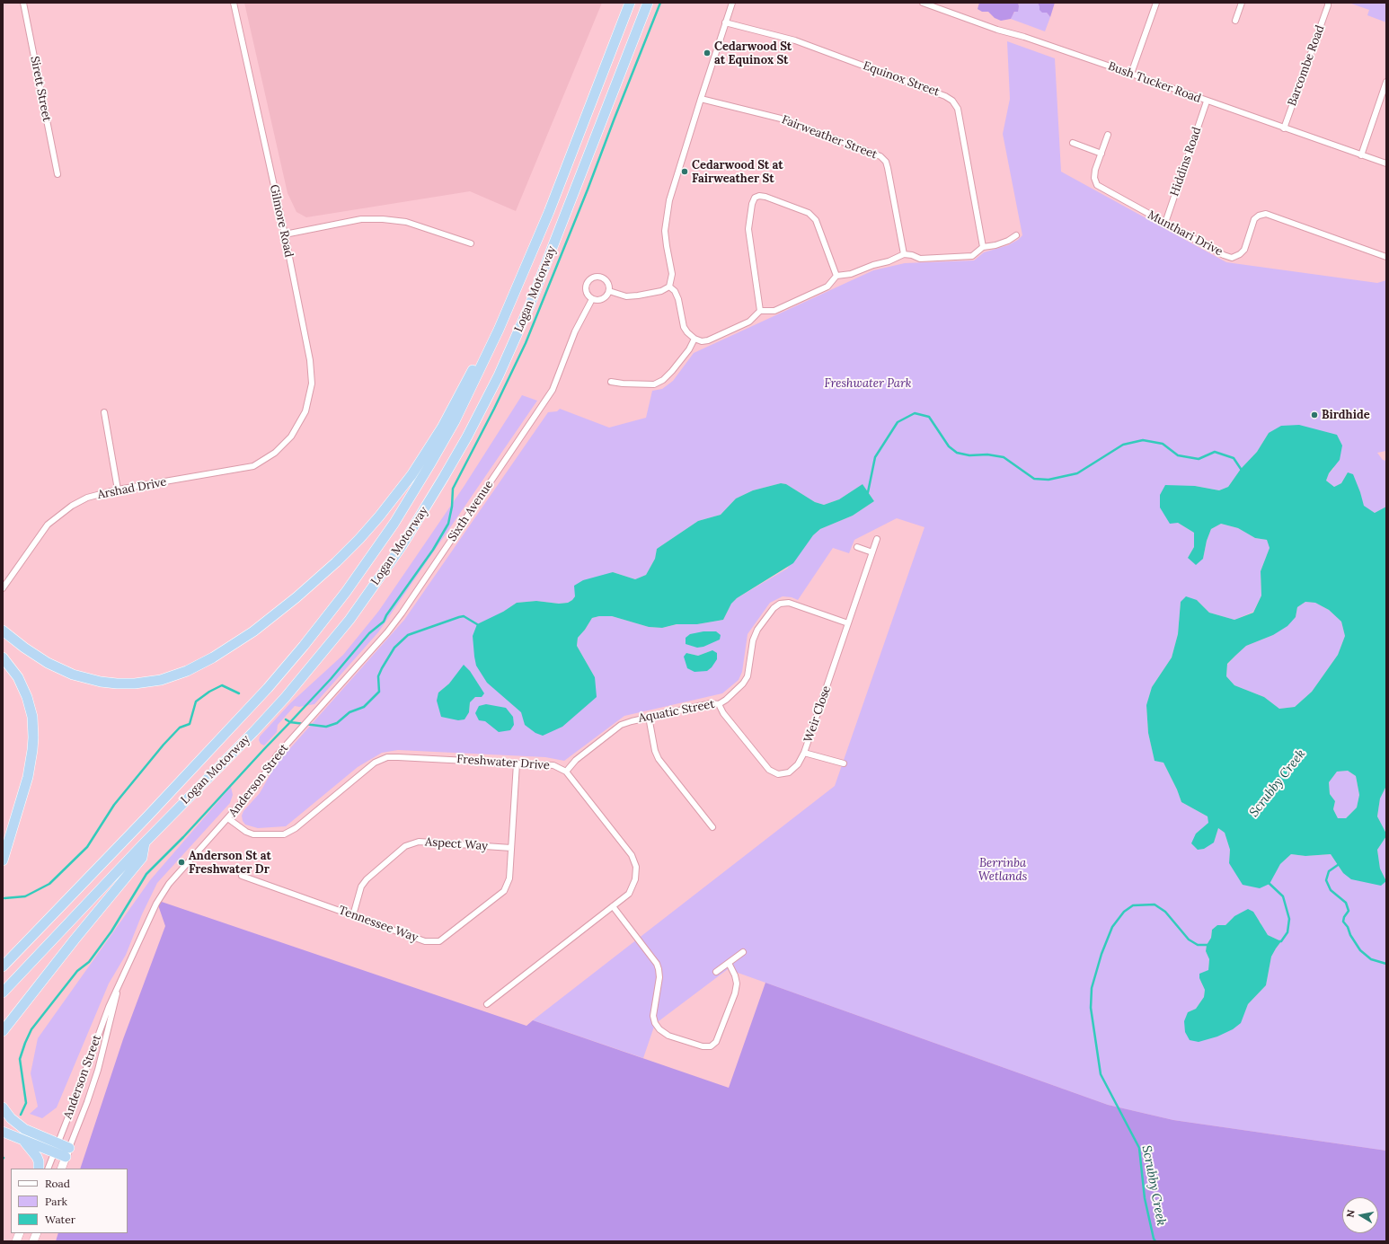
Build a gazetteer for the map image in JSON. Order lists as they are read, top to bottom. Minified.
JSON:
{"streets":{"highway":["Logan Motorway"],"main road":["Anderson Street"],"street":["Barcombe Road","Equinox Street","Bush Tucker Road","Sirett Street","Fairweather Street","Hiddins Road","Gilmore Road","Munthari Drive","Arshad Drive","Sixth Avenue","Aquatic Street","Weir Close","Freshwater Drive","Aspect Way","Tennessee Way"]},"crossings":[["Barcombe Road","Bush Tucker Road"],["Bush Tucker Road","Hiddins Road"],["Hiddins Road","Munthari Drive"],["Gilmore Road","Arshad Drive"],["Sixth Avenue","Anderson Street"],["Aquatic Street","Weir Close"],["Aquatic Street","Freshwater Drive"],["Freshwater Drive","Anderson Street"],["Freshwater Drive","Tennessee Way"],["Aspect Way","Tennessee Way"]],"water":["Scrubby Creek"],"parks":["Freshwater Park","Berrinba Wetlands"],"places":["Cedarwood St at Equinox St","Cedarwood St at Fairweather St","Birdhide","Anderson St at Freshwater Dr"],"legend":["Road","Park","Water"],"north":"left"}
